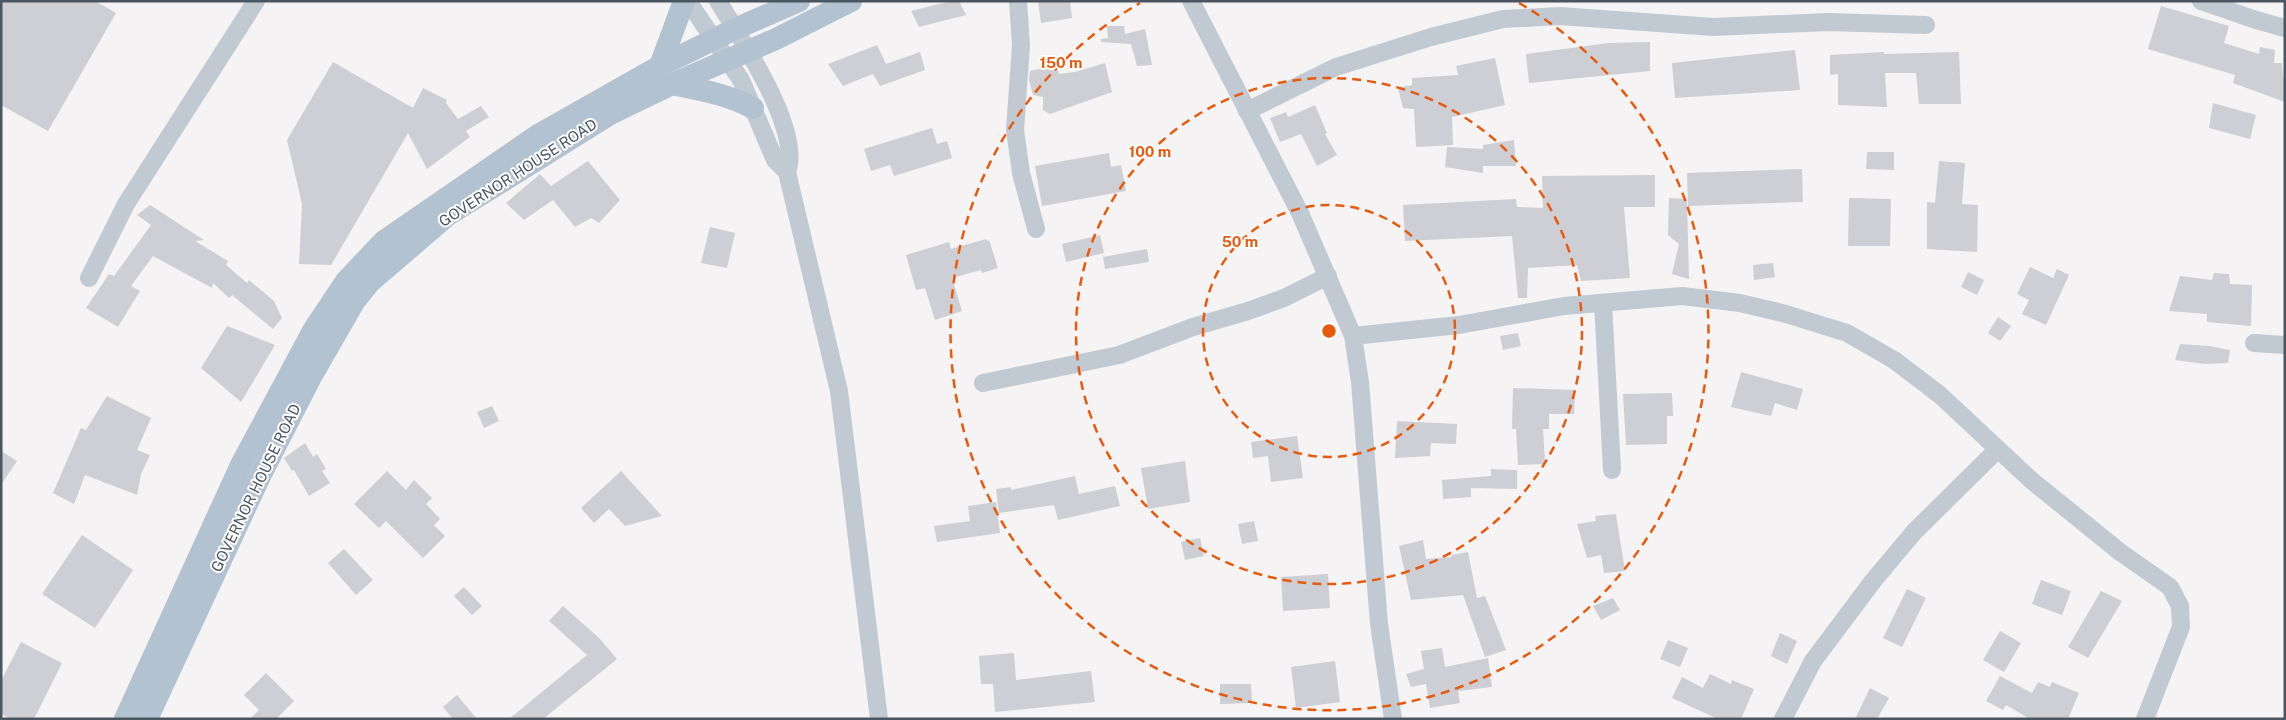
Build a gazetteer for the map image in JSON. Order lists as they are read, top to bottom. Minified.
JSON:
{"streets":{"main road":["GOVERNOR HOUSE ROAD"]},"rings":["150 m","100 m","50 m"]}
